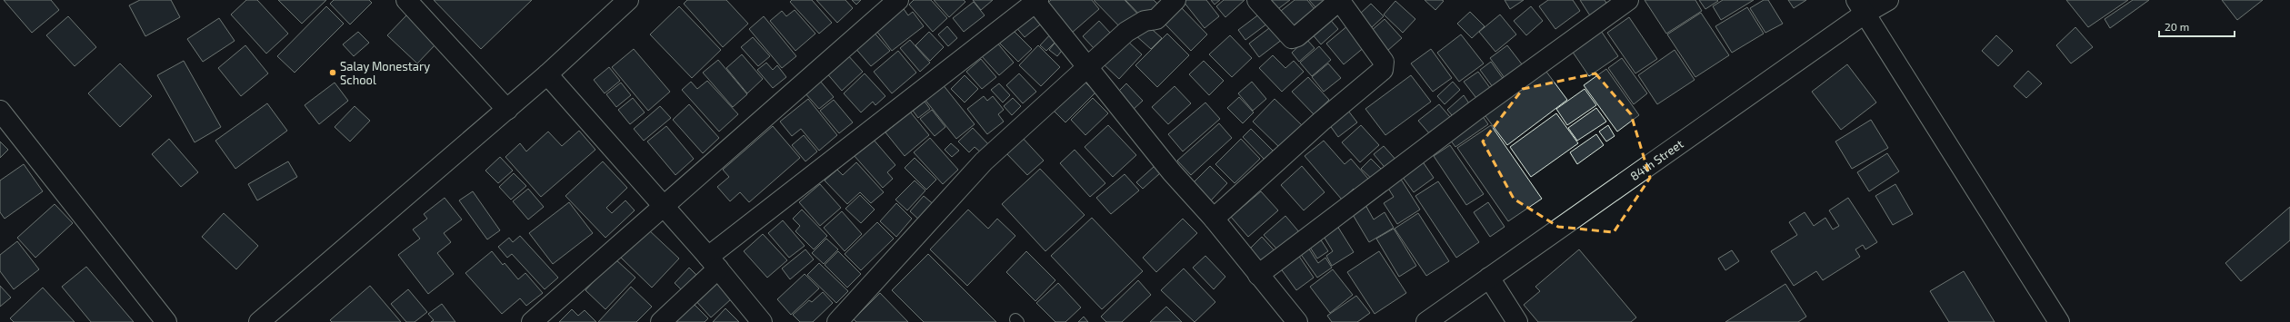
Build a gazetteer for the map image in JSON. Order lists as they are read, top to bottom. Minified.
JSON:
{"streets":{"street":["84th Street"]},"places":["Salay Monestary School"],"scale_bar":"20 m"}
